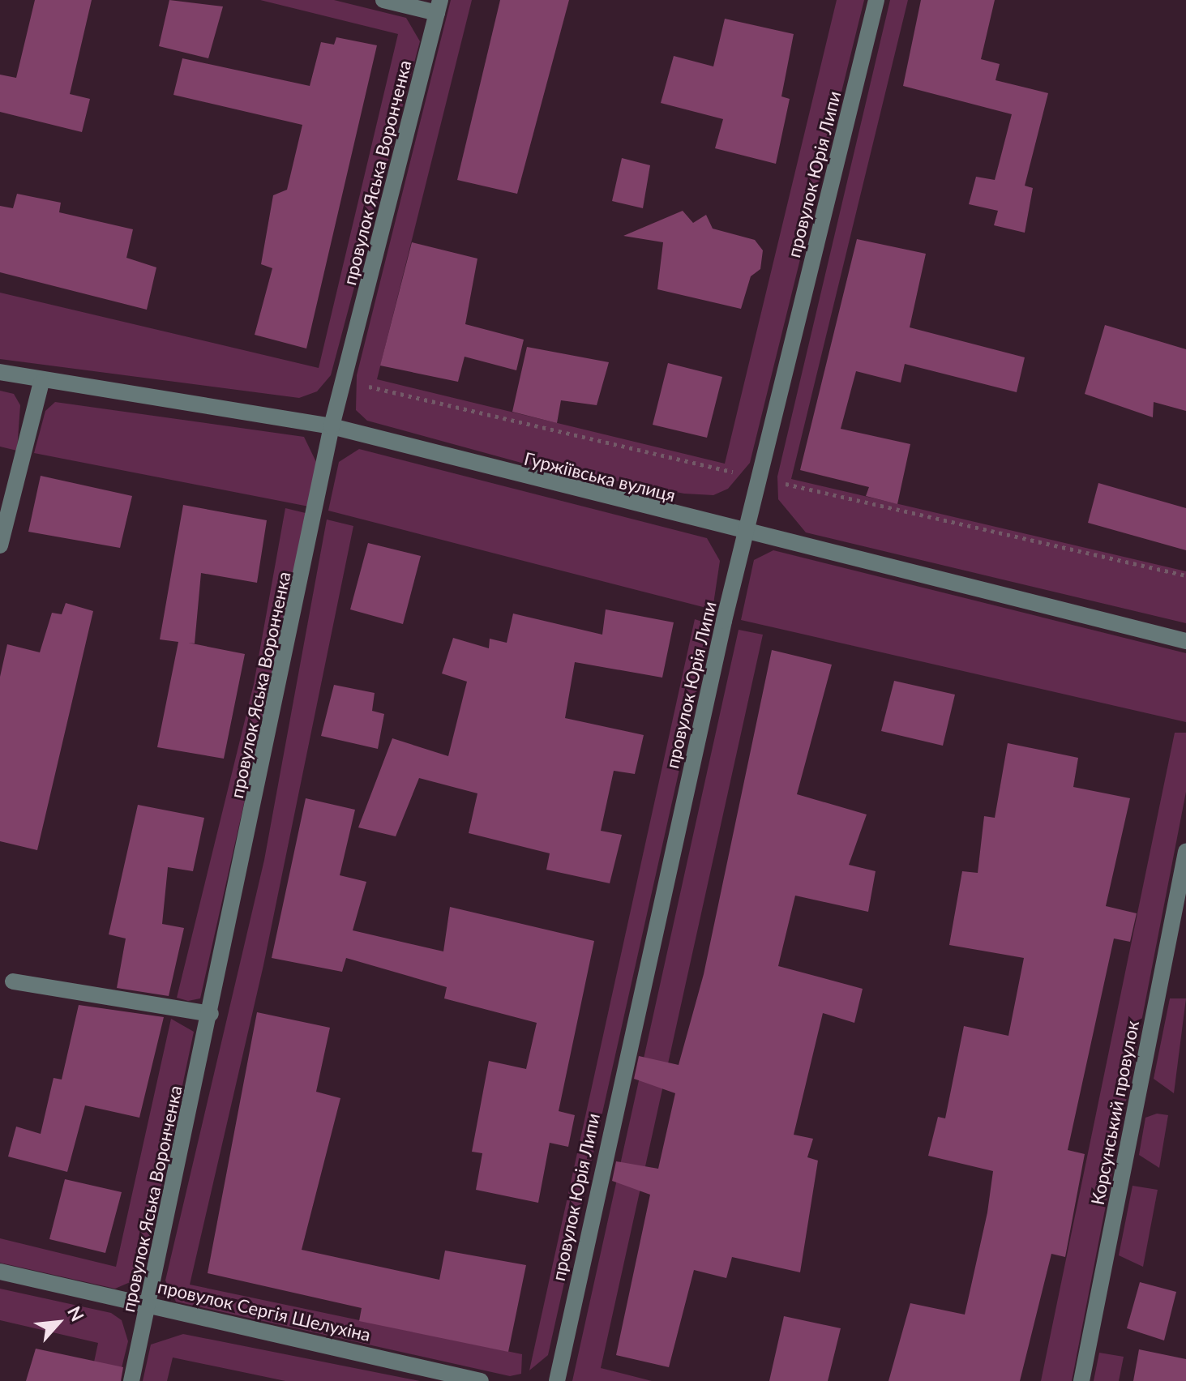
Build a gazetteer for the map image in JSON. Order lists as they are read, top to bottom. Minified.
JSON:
{"streets":{"street":["провулок Яська Воронченка","провулок Юрія Липи","Гуржіївська вулиця","Корсунський провулок","провулок Сергія Шелухіна"]},"crossings":[["провулок Яська Воронченка","Гуржіївська вулиця"],["провулок Яська Воронченка","провулок Сергія Шелухіна"],["провулок Юрія Липи","Гуржіївська вулиця"]],"north":"top right"}
